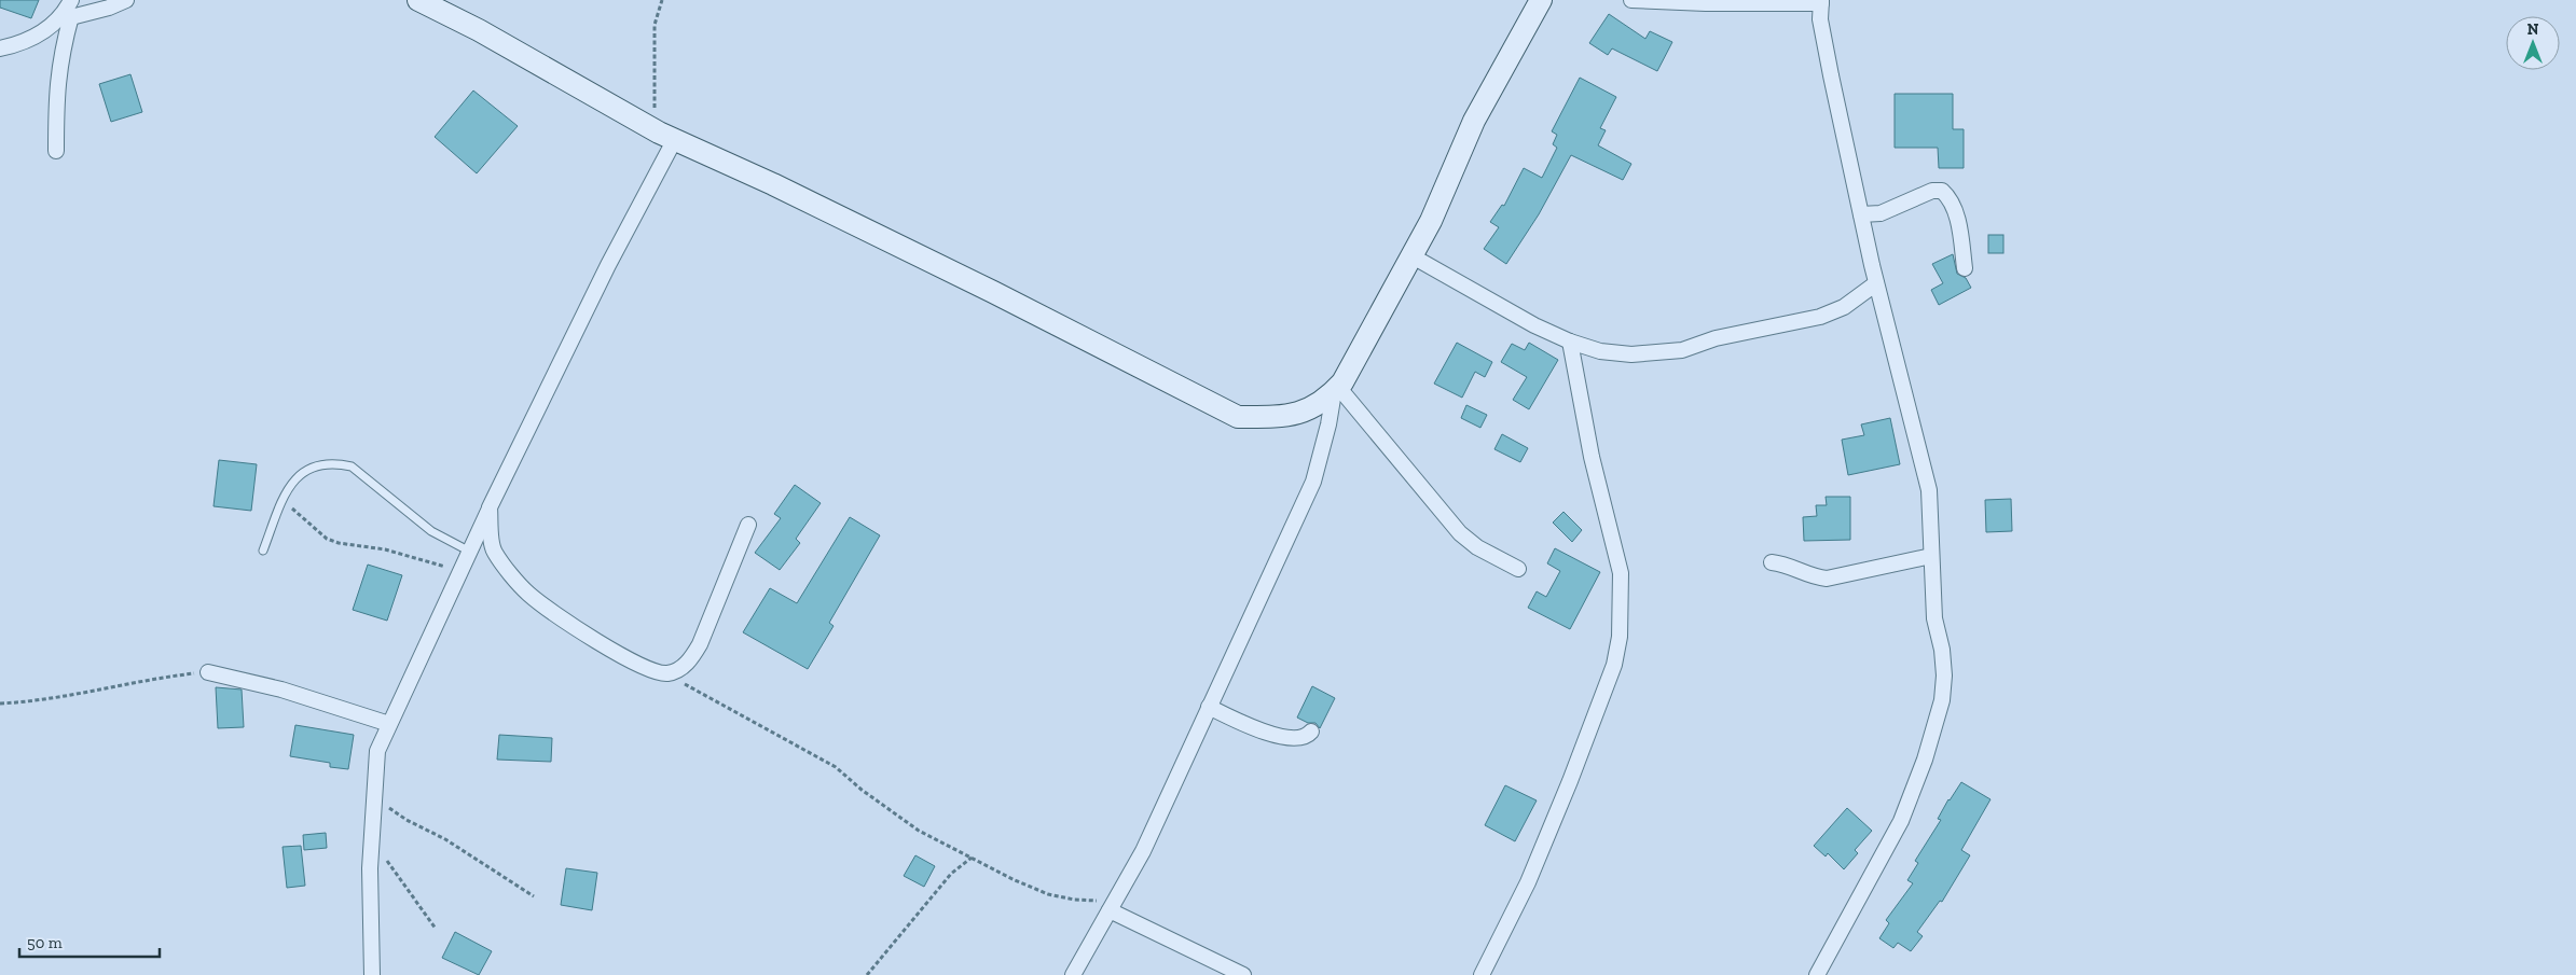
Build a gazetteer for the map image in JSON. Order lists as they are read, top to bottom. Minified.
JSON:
{"scale_bar":"50 m","north":"top"}
